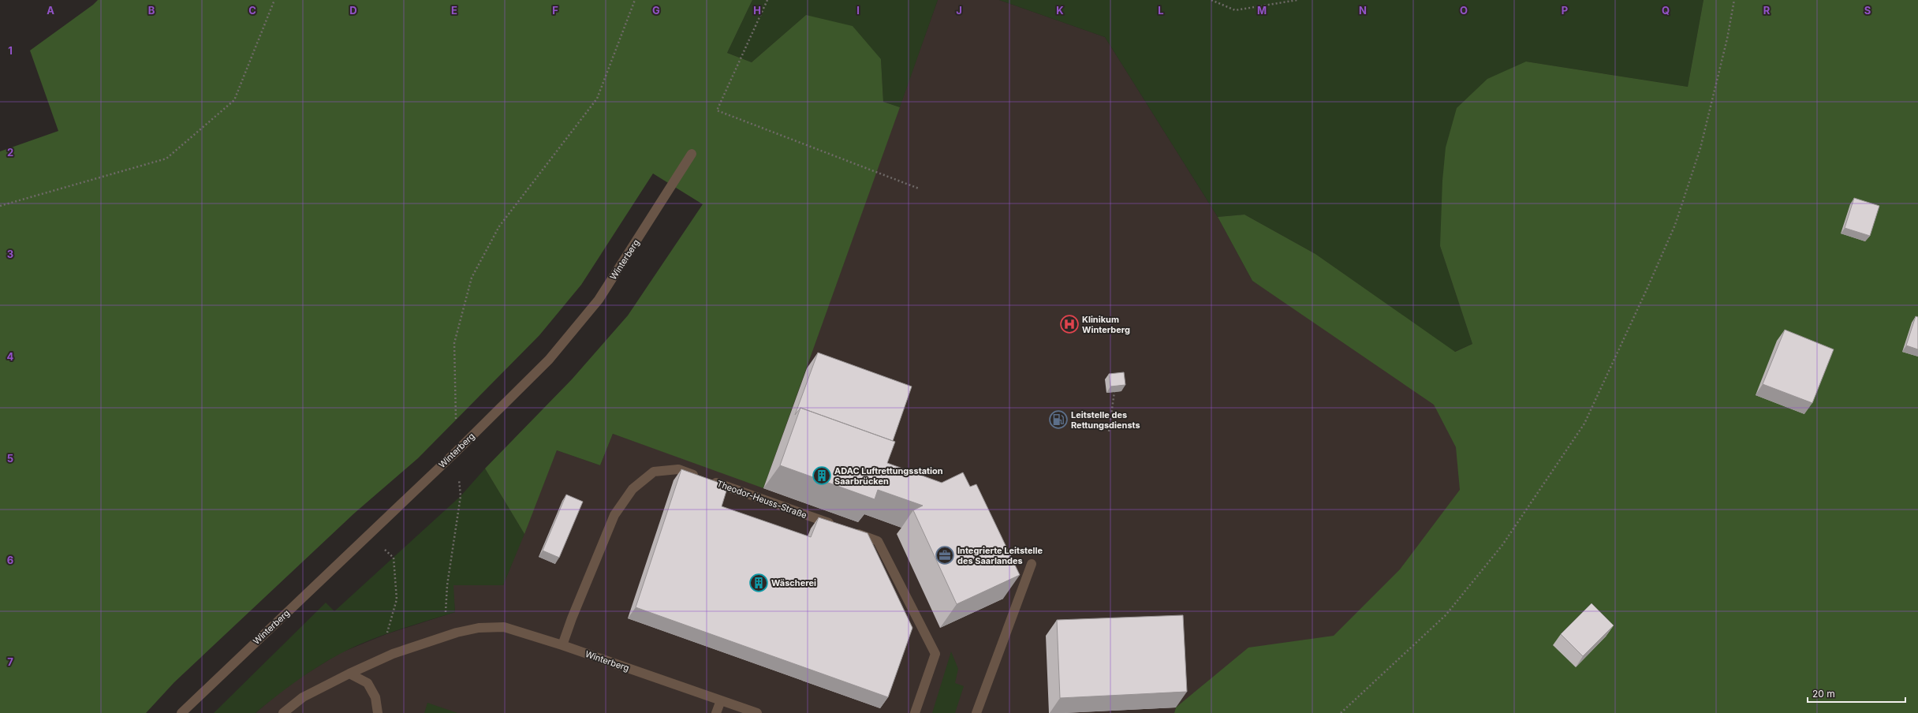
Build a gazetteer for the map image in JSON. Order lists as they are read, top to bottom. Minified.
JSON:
{"streets":{"street":["Winterberg","Theodor-Heuss-Straße"]},"crossings":[["Winterberg","Theodor-Heuss-Straße"]],"places":{"hospital":["Klinikum Winterberg"],"fuel station":["Leitstelle des Rettungsdiensts"],"building":["ADAC Luftrettungsstation Saarbrücken","Wäscherei"],"office":["Integrierte Leitstelle des Saarlandes"]},"scale_bar":"20 m","grid":{"columns":["A","B","C","D","E","F","G","H","I","J","K","L","M","N","O","P","Q","R","S"],"rows":["1","2","3","4","5","6","7"]}}
